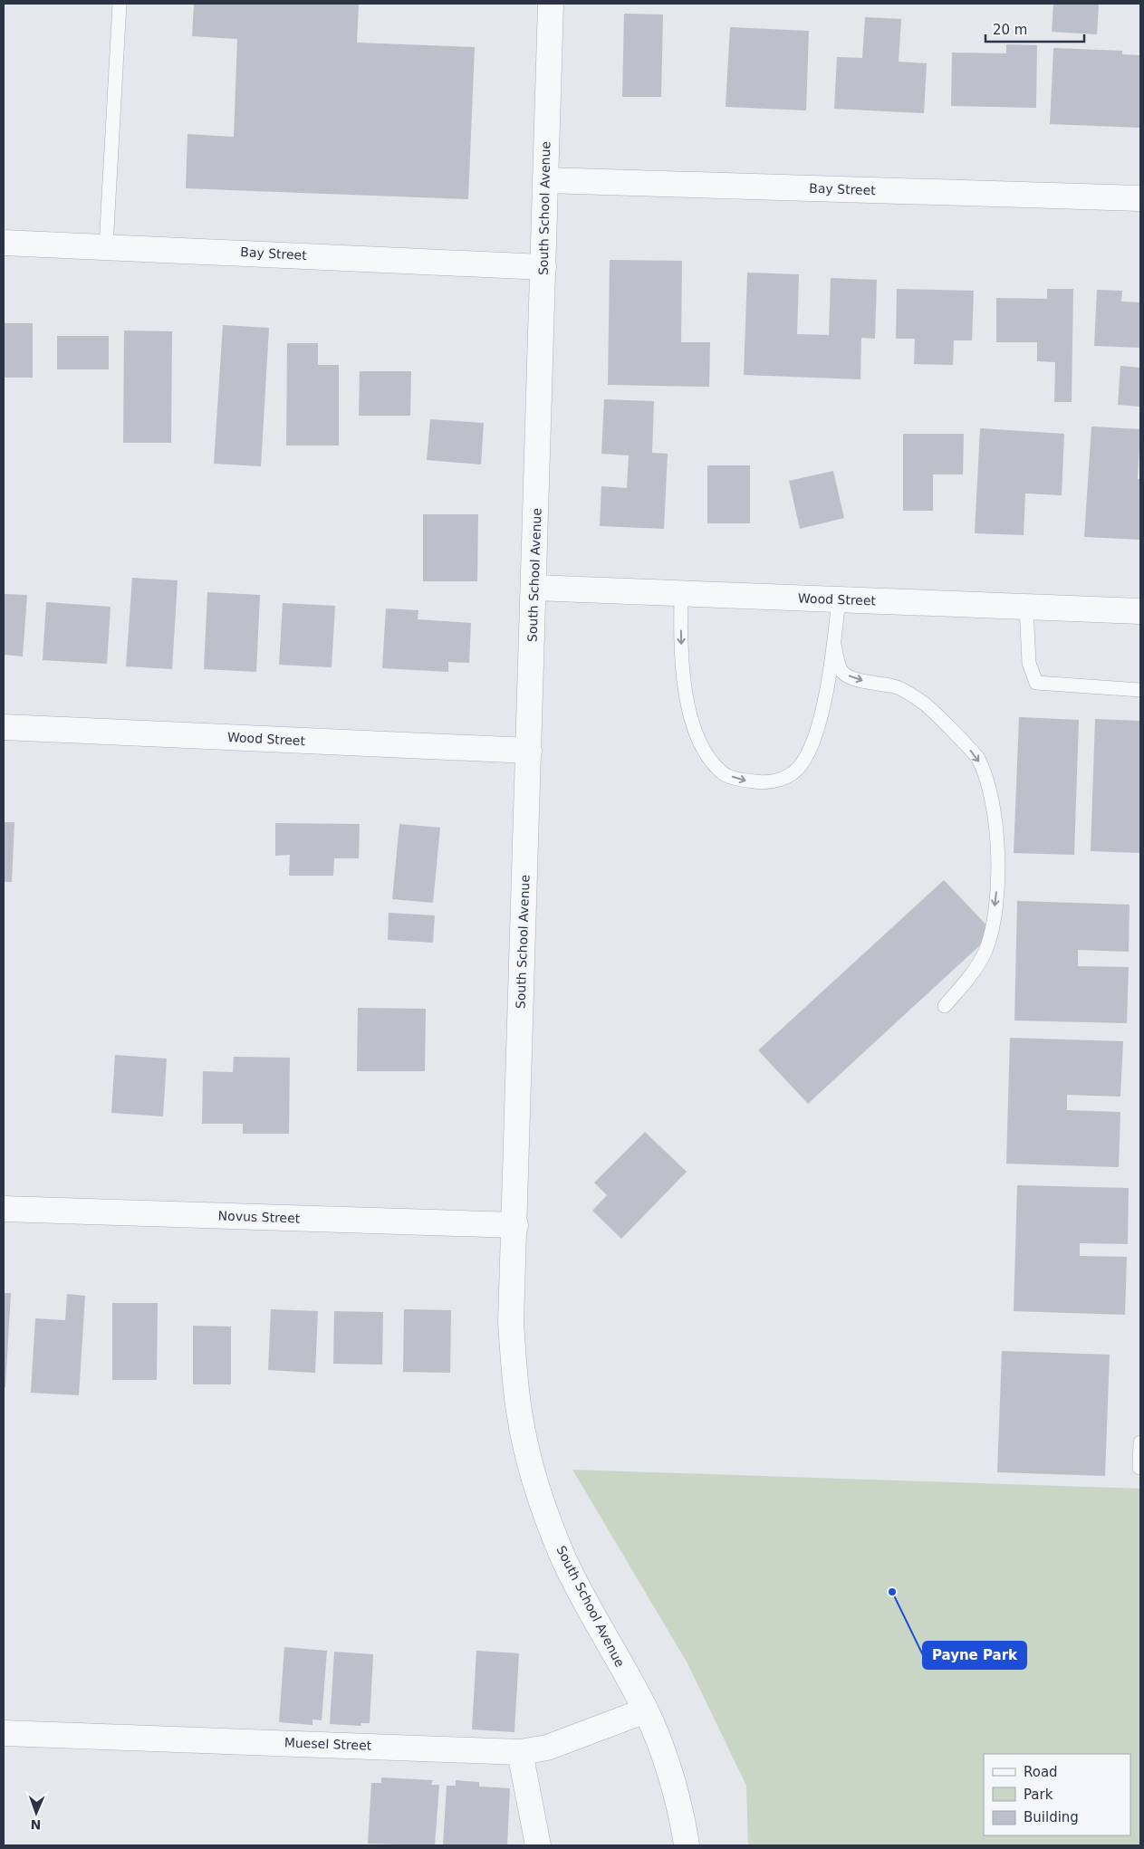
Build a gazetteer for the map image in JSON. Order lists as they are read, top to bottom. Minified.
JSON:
{"streets":{"street":["Bay Street","South School Avenue","Wood Street","Novus Street","Muesel Street"]},"crossings":[["Bay Street","South School Avenue"],["South School Avenue","Wood Street"],["South School Avenue","Novus Street"],["South School Avenue","Muesel Street"]],"places":["Payne Park"],"legend":["Road","Park","Building"],"scale_bar":"20 m","north":"bottom"}
